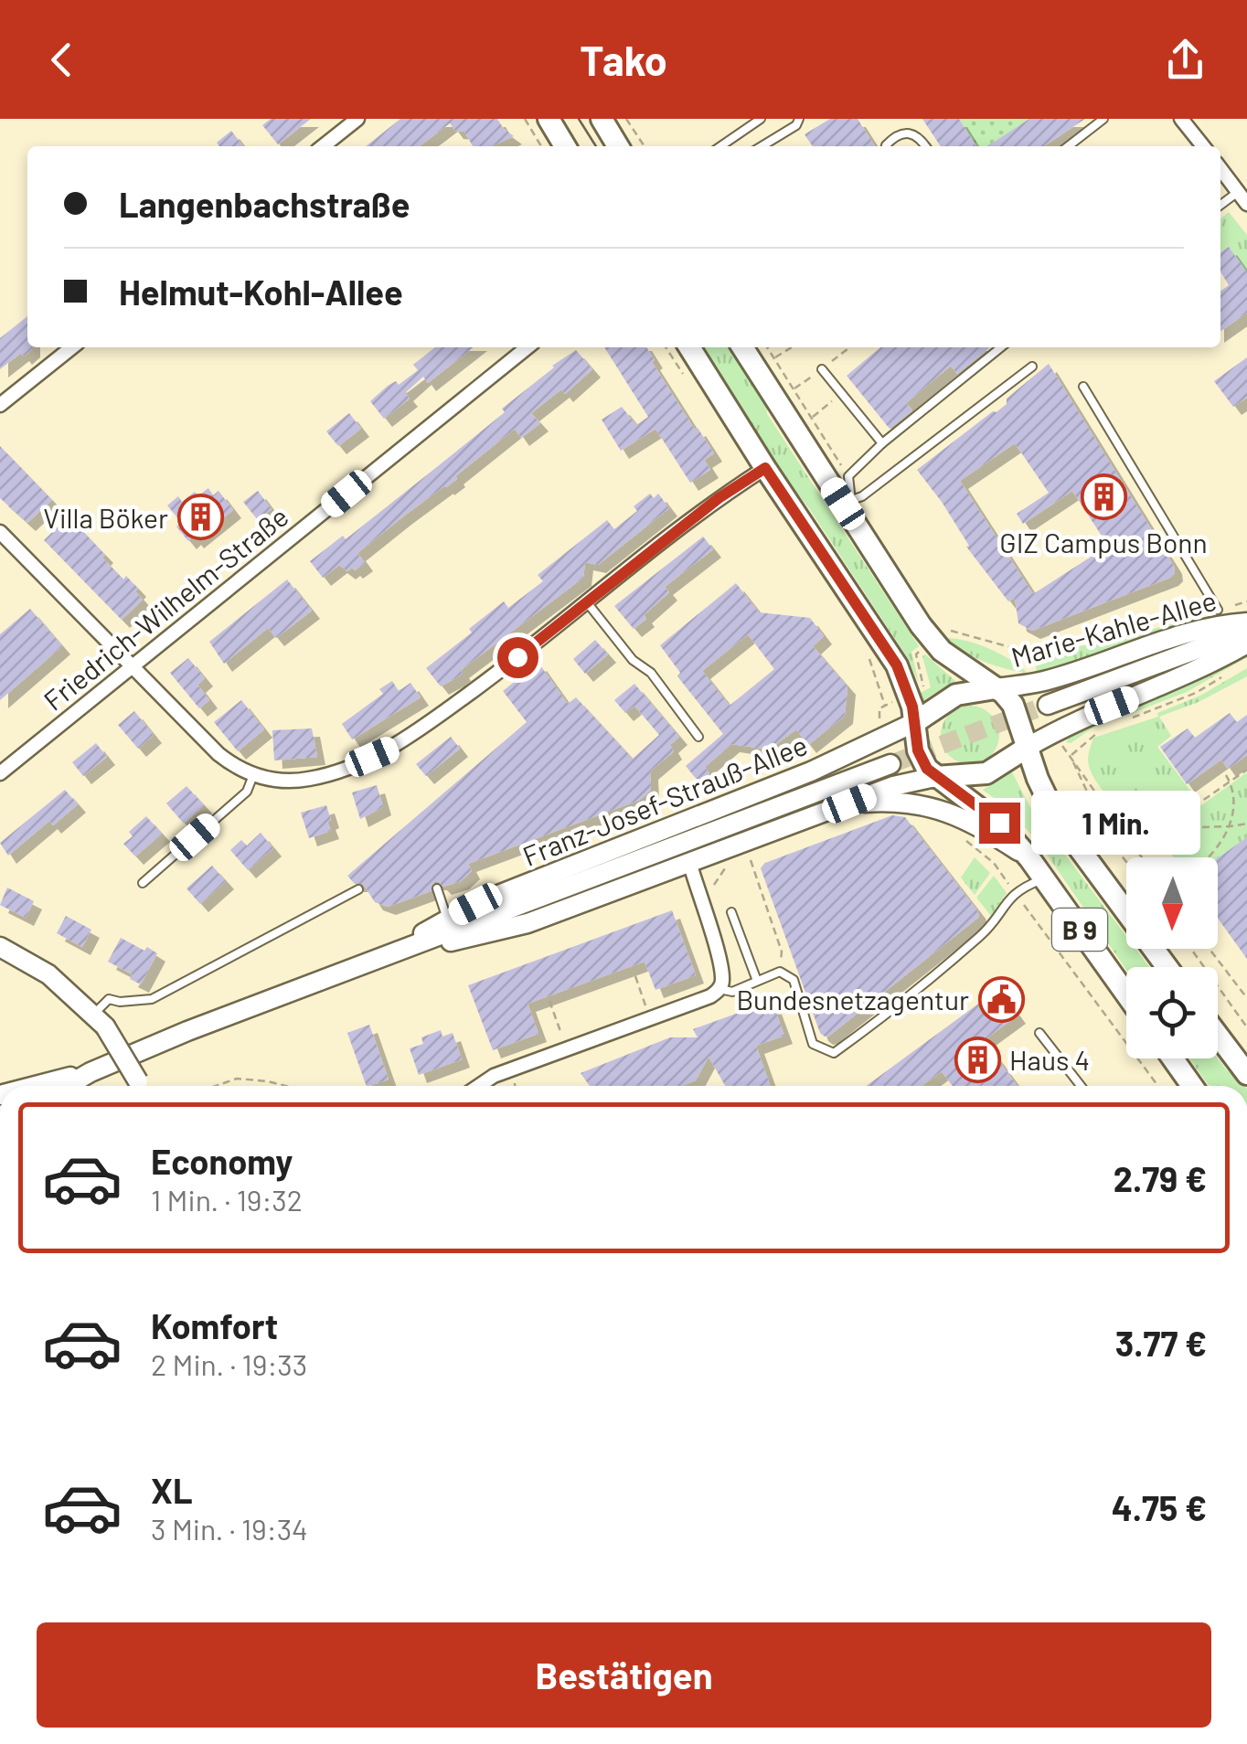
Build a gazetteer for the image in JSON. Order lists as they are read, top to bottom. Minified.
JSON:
{"streets":{"main road":["Marie-Kahle-Allee","Franz-Josef-Strauß-Allee","B 9"],"street":["Friedrich-Wilhelm-Straße"]},"crossings":[["Marie-Kahle-Allee","Franz-Josef-Strauß-Allee"],["Marie-Kahle-Allee","B 9"],["Franz-Josef-Strauß-Allee","B 9"]],"places":{"building":["GIZ Campus Bonn","Villa Böker","Haus 4"],"public building":["Bundesnetzagentur"]},"north":"bottom","page":{"header":"Tako","banner":["Langenbachstraße","Helmut-Kohl-Allee"],"bubble":"1 Min.","list":[{"name":"Economy","note":"1 Min. · 19:32","value":"2.79 €"},{"name":"Komfort","note":"2 Min. · 19:33","value":"3.77 €"},{"name":"XL","note":"3 Min. · 19:34","value":"4.75 €"}],"buttons":"Bestätigen"}}
